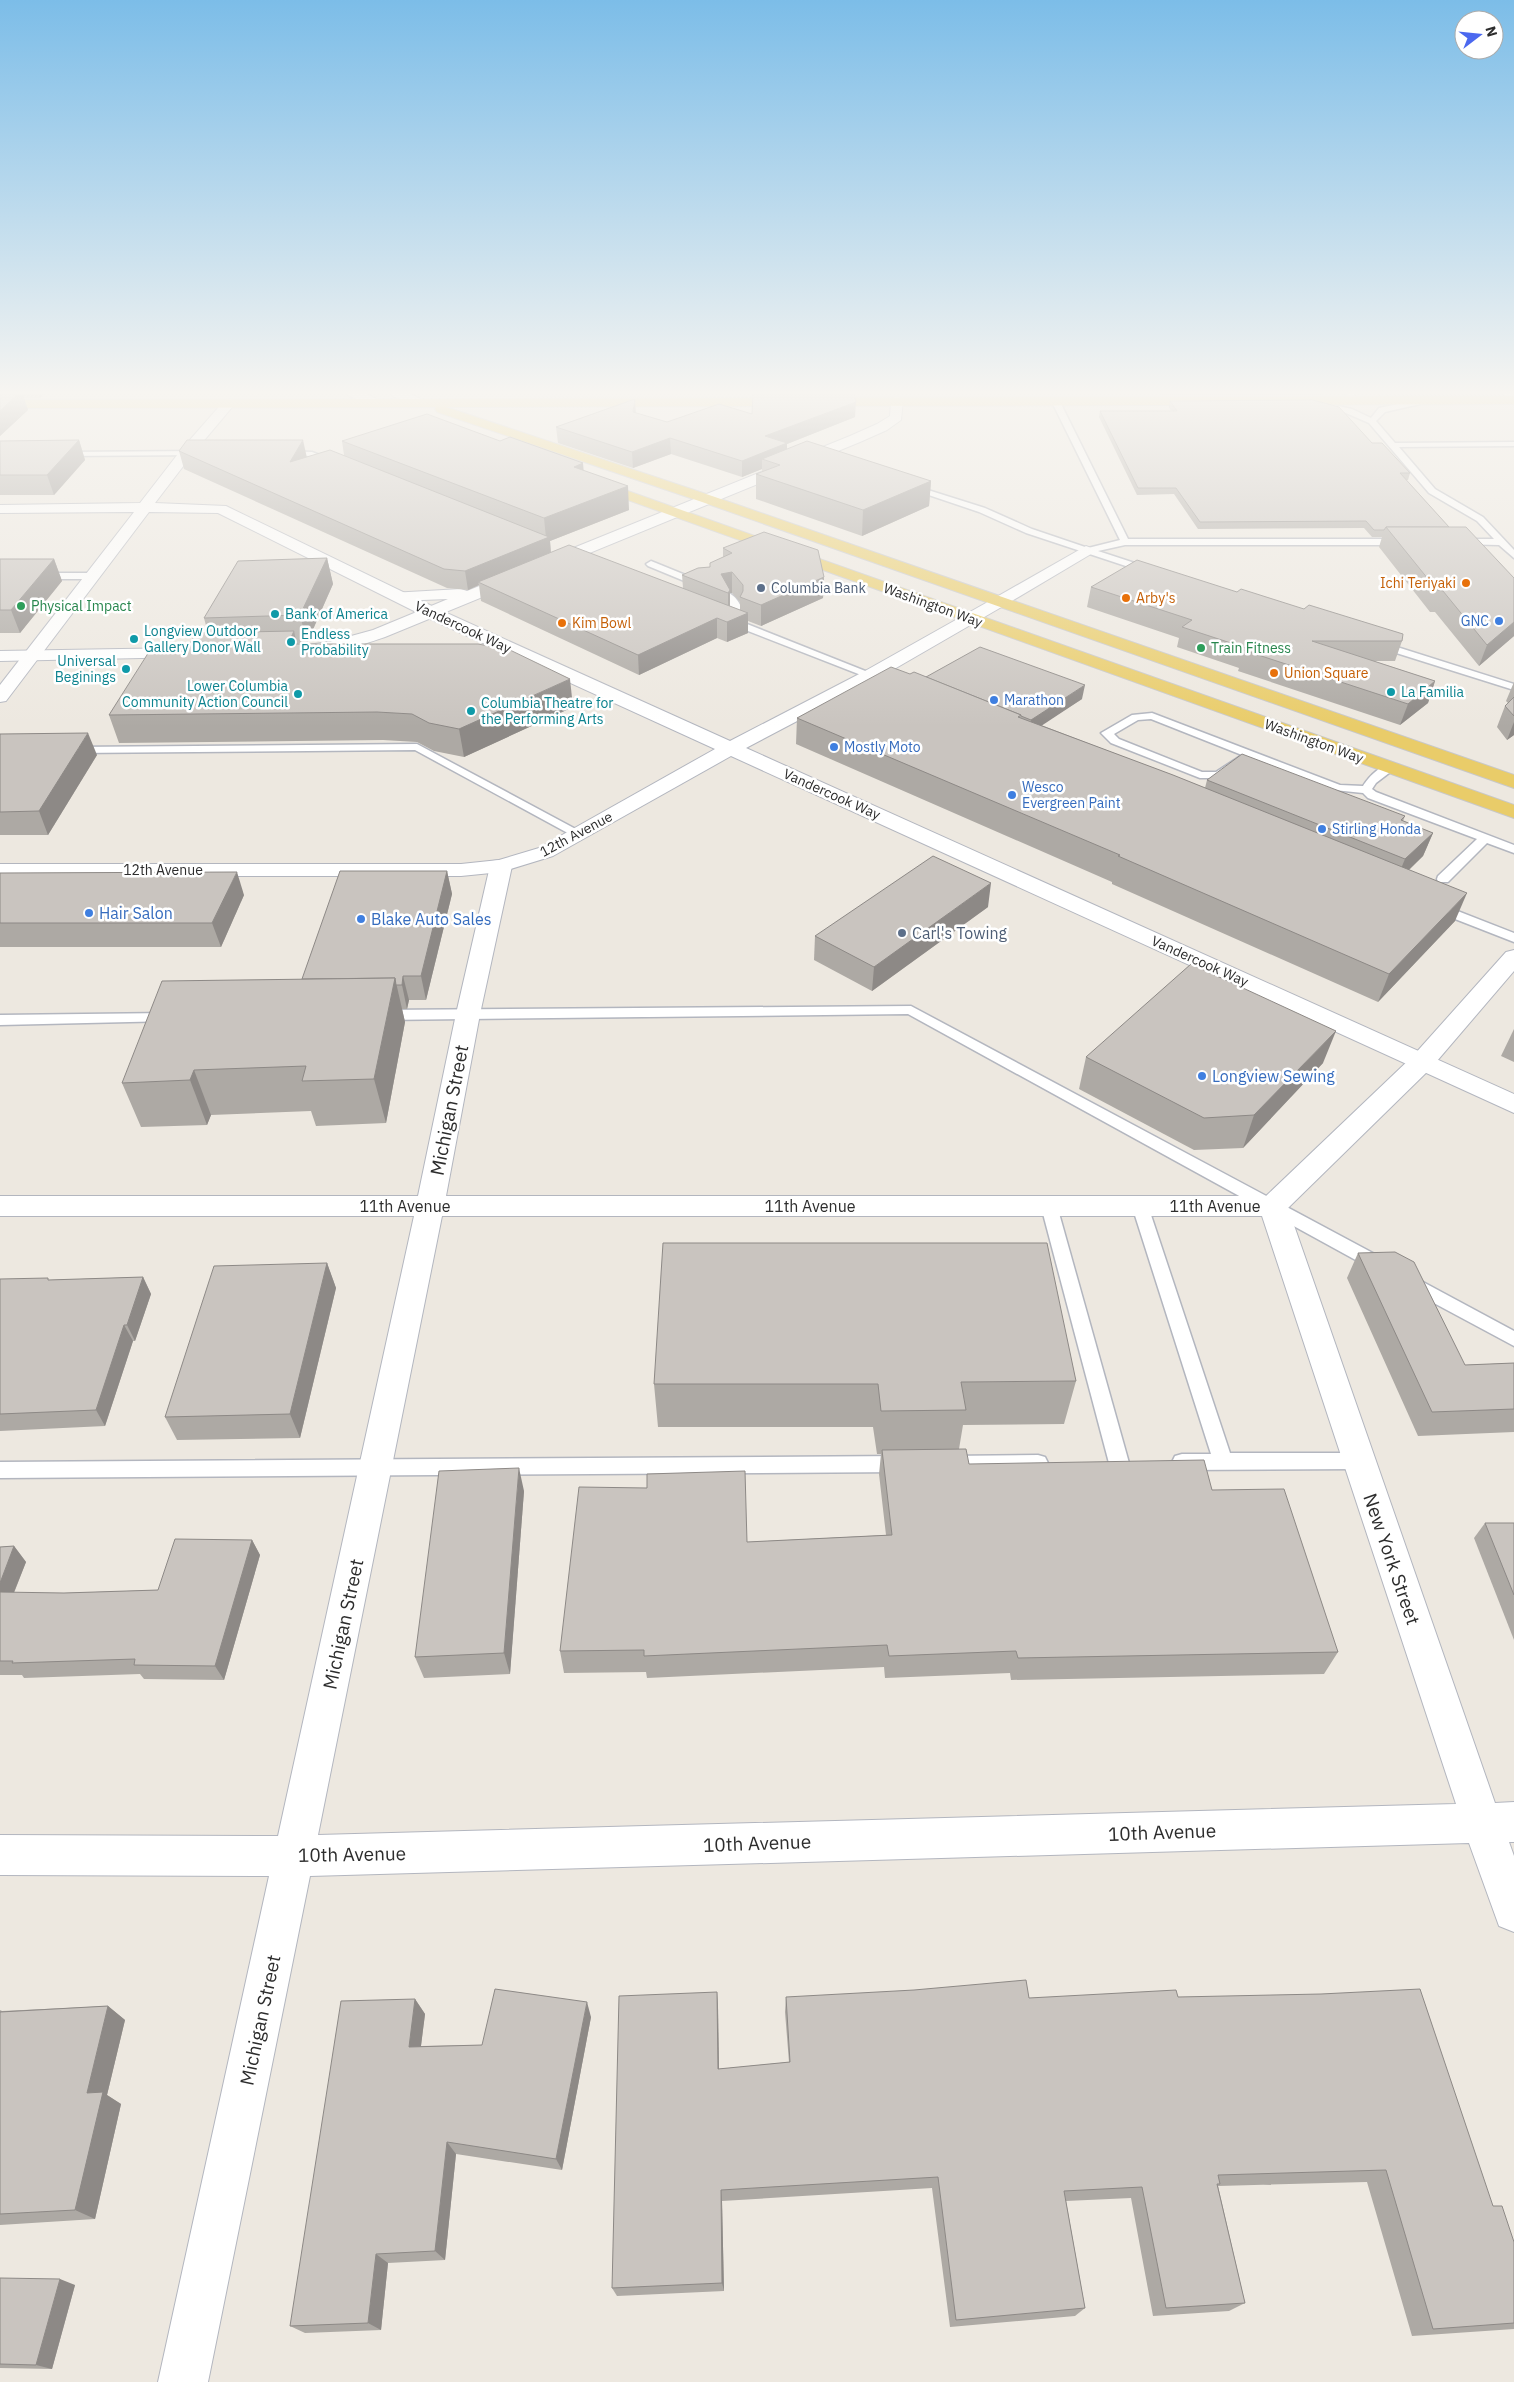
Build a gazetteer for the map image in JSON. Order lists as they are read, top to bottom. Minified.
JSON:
{"streets":{"main road":["Washington Way"],"street":["Vandercook Way","12th Avenue","Michigan Street","11th Avenue","New York Street","10th Avenue"]},"crossings":[["Washington Way","12th Avenue"],["Vandercook Way","12th Avenue"],["Vandercook Way","11th Avenue"],["12th Avenue","Michigan Street"],["Michigan Street","11th Avenue"],["Michigan Street","10th Avenue"],["11th Avenue","New York Street"],["New York Street","10th Avenue"]],"places":["Ichi Teriyaki","Columbia Bank","Arby's","Physical Impact","Bank of America","GNC","Kim Bowl","Longview Outdoor Gallery Donor Wall","Endless Probability","Train Fitness","Universal Beginings","Union Square","La Familia","Lower Columbia Community Action Council","Marathon","Columbia Theatre for the Performing Arts","Mostly Moto","Wesco Evergreen Paint","Stirling Honda","Hair Salon","Blake Auto Sales","Carl's Towing","Longview Sewing"],"north":"right"}
